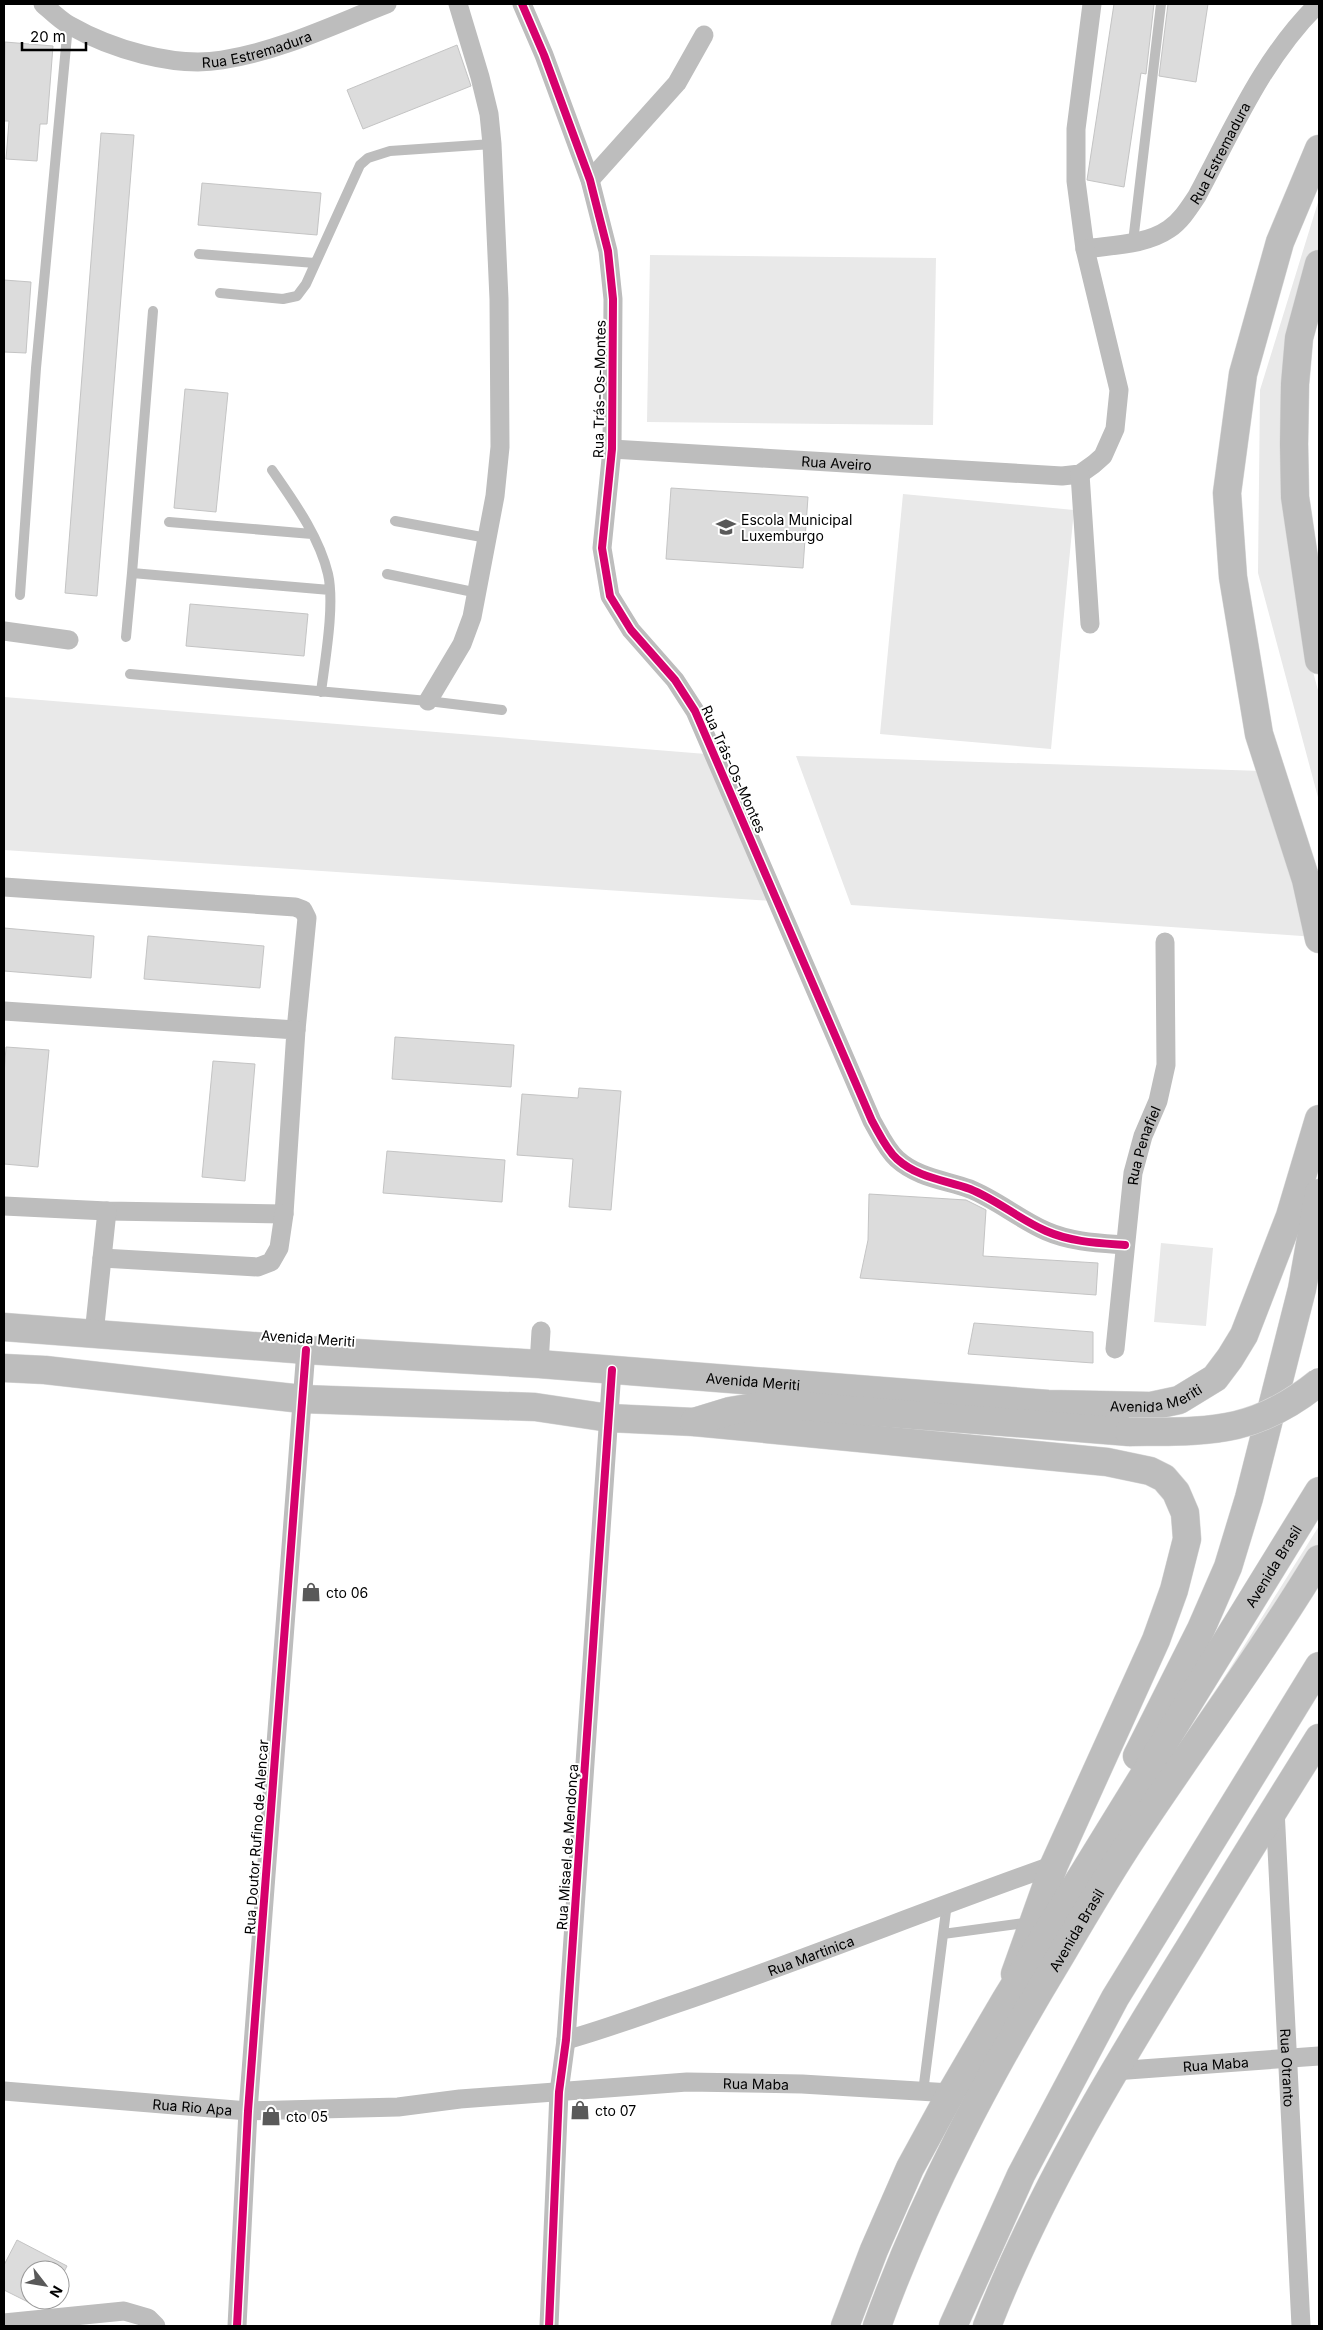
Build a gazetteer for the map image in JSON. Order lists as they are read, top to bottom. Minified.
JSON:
{"streets":{"main road":["Avenida Meriti","Avenida Brasil"],"street":["Rua Estremadura","Rua Trás-Os-Montes","Rua Aveiro","Rua Penafiel","Rua Doutor Rufino de Alencar","Rua Misael de Mendonça","Rua Martinica","Rua Maba","Rua Otranto","Rua Rio Apa"]},"crossings":[["Rua Trás-Os-Montes","Rua Aveiro"],["Rua Trás-Os-Montes","Rua Penafiel"],["Avenida Meriti","Rua Doutor Rufino de Alencar"],["Avenida Meriti","Rua Misael de Mendonça"],["Avenida Brasil","Rua Martinica"],["Avenida Brasil","Rua Maba"],["Rua Doutor Rufino de Alencar","Rua Rio Apa"],["Rua Misael de Mendonça","Rua Martinica"],["Rua Misael de Mendonça","Rua Maba"],["Rua Misael de Mendonça","Rua Rio Apa"],["Rua Maba","Rua Otranto"],["Rua Maba","Rua Rio Apa"]],"places":{"school or university":["Escola Municipal Luxemburgo"],"shop":["cto 06","cto 07","cto 05"]},"scale_bar":"20 m","north":"bottom right"}
